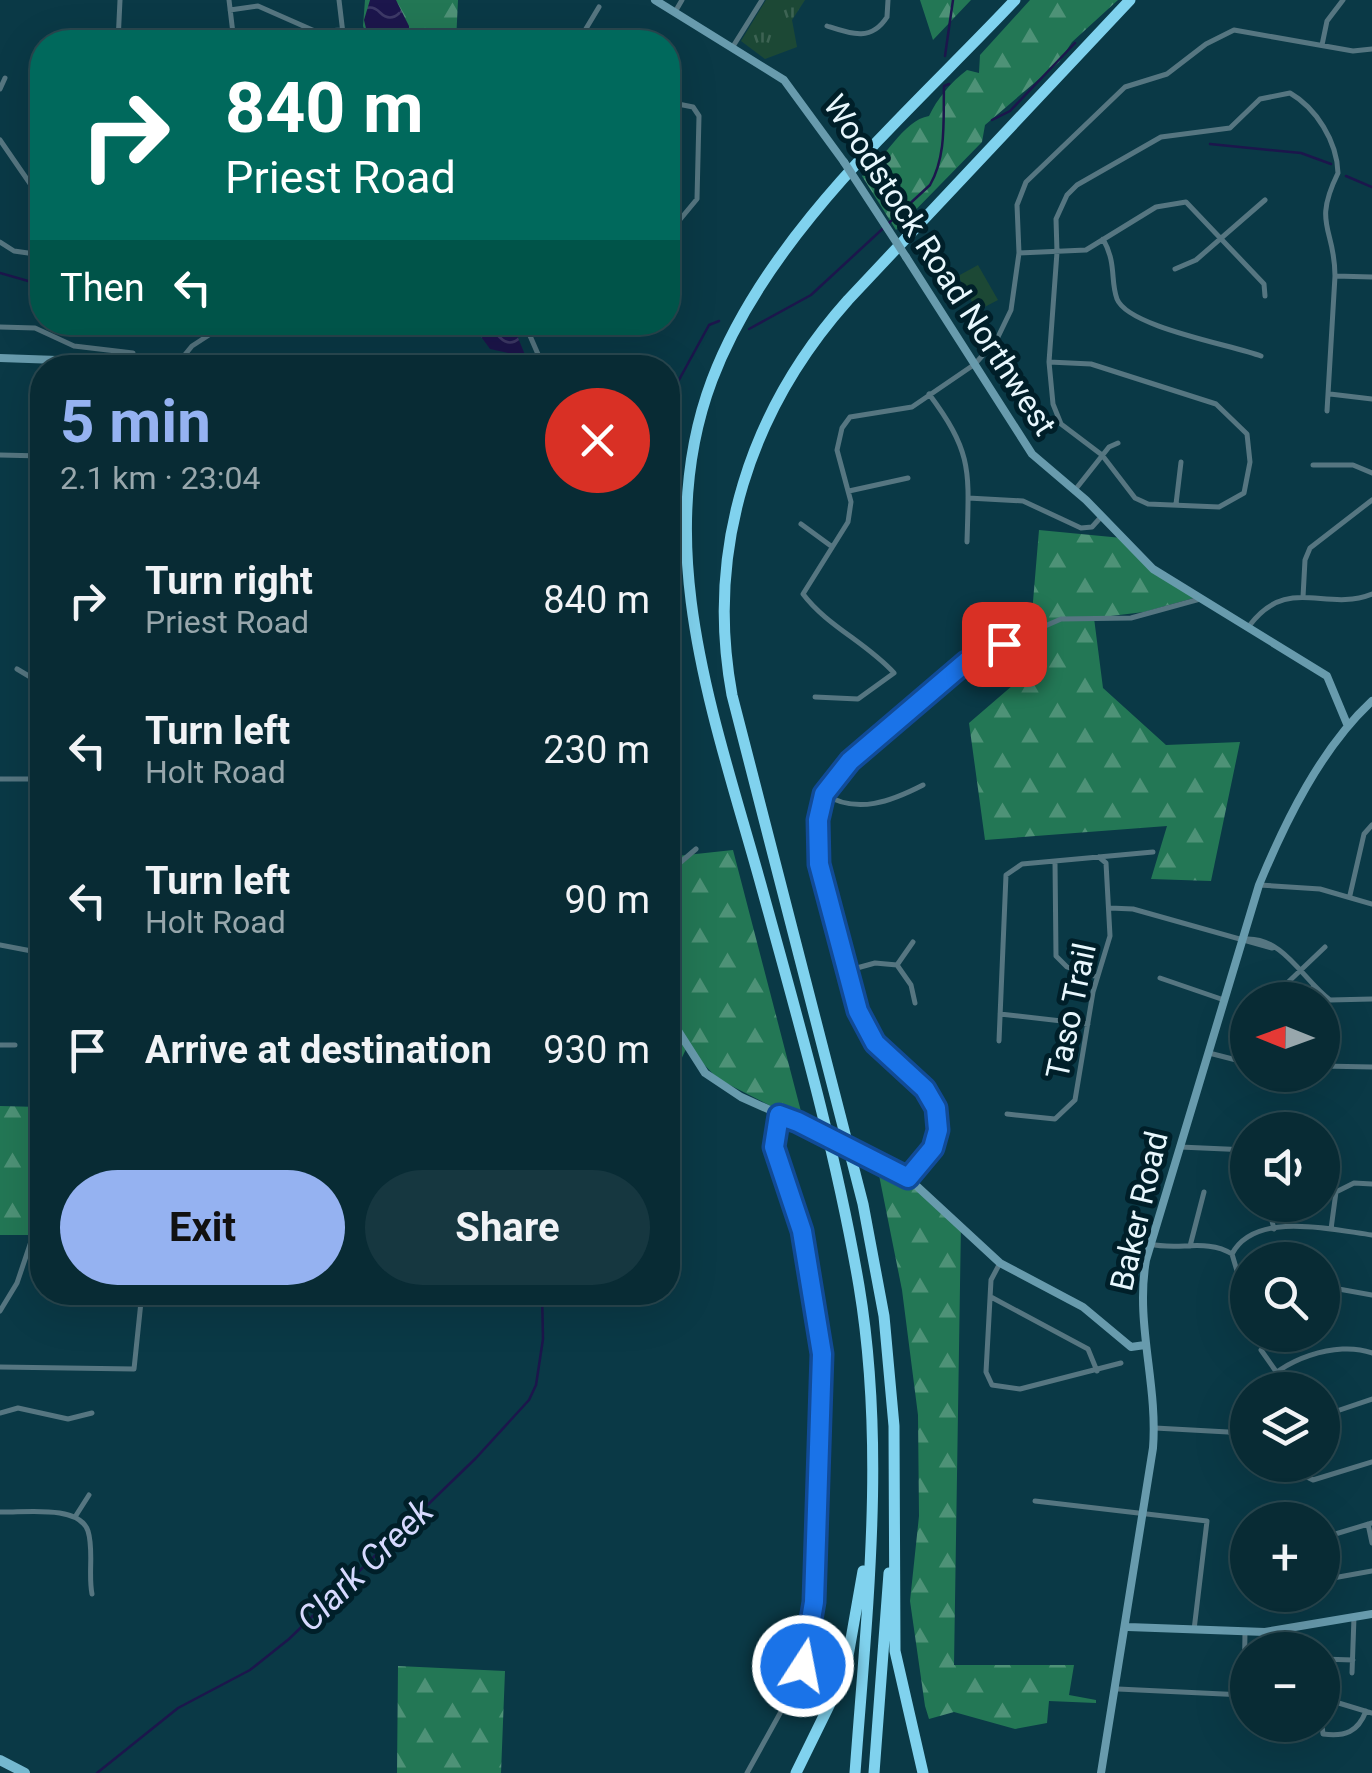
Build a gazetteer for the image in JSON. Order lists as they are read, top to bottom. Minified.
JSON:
{"streets":{"street":["Woodstock Road Northwest","Taso Trail","Baker Road"]},"crossings":[["Woodstock Road Northwest","Baker Road"]],"water":["Clark Creek"],"north":"left","page":{"turn":["840 m","Priest Road"],"then":"Then","heading":["5 min","2.1 km · 23:04"],"list":[{"name":"Turn right","note":"Priest Road","value":"840 m"},{"name":"Turn left","note":"Holt Road","value":"230 m"},{"name":"Turn left","note":"Holt Road","value":"90 m"},{"name":"Arrive at destination","value":"930 m"}],"map_buttons":["+","−"],"buttons":["Exit","Share"]}}
